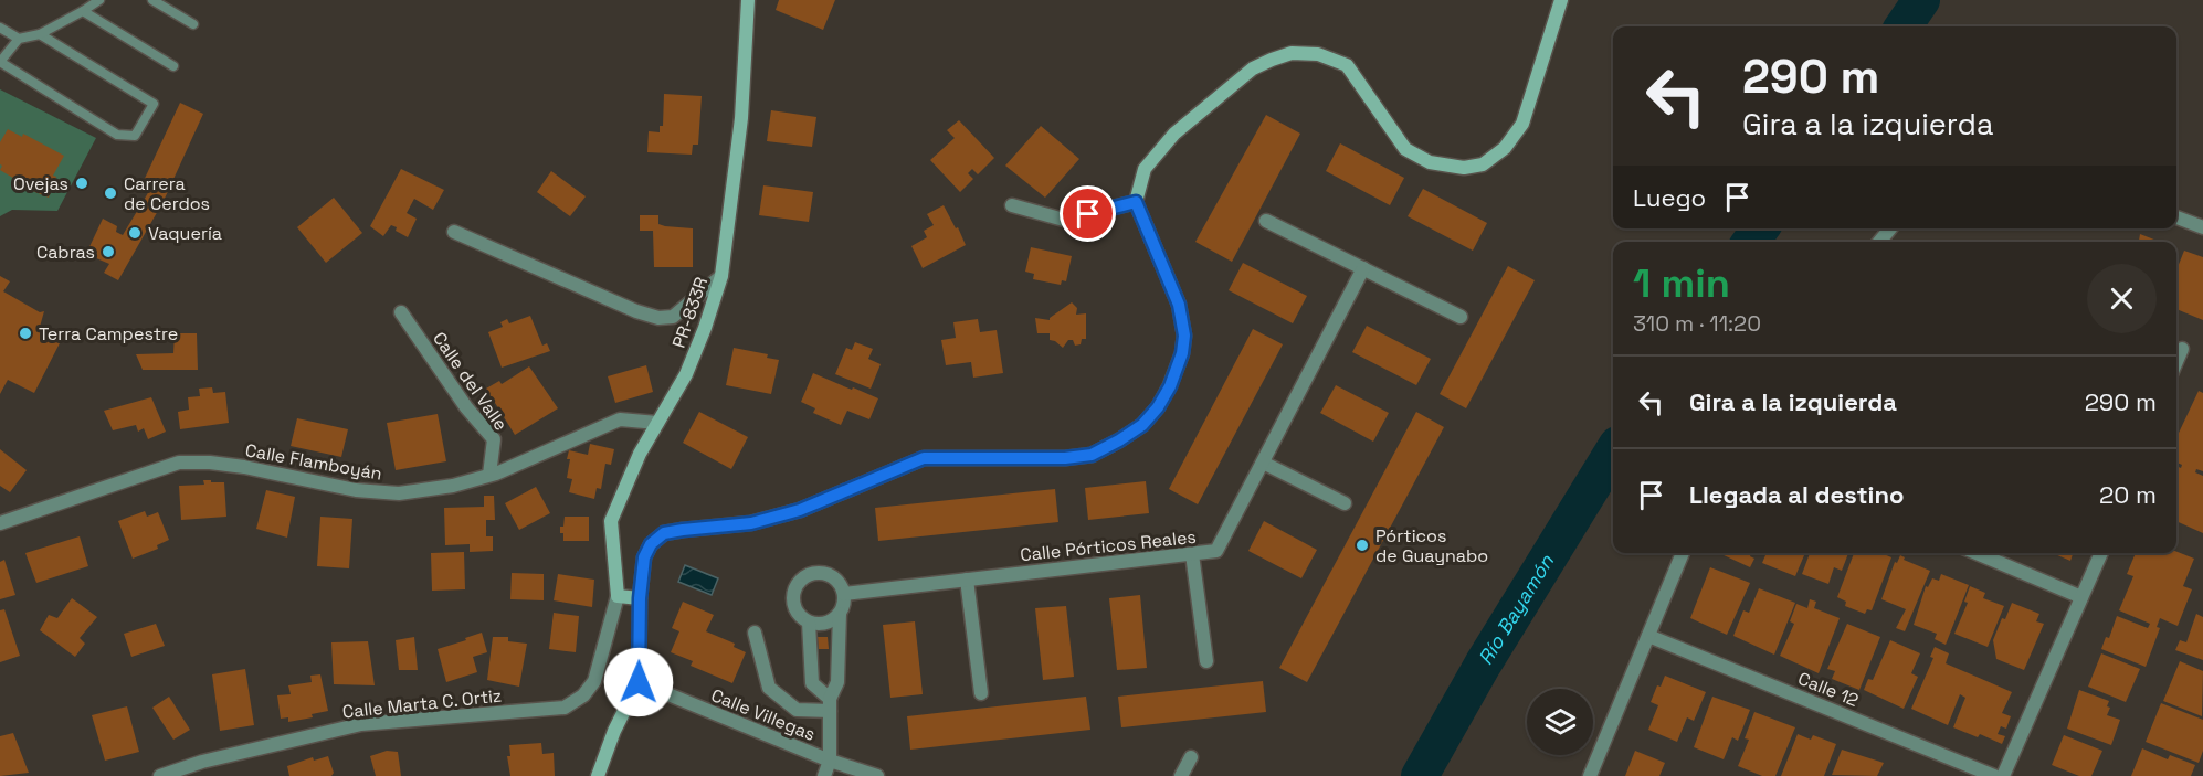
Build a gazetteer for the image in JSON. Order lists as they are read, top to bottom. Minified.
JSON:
{"streets":{"street":["PR-833R","Calle del Valle","Calle Flamboyán","Calle Pórticos Reales","Calle 12","Calle Marta C. Ortiz","Calle Villegas"]},"crossings":[["PR-833R","Calle Flamboyán"],["PR-833R","Calle Marta C. Ortiz"],["Calle del Valle","Calle Flamboyán"]],"water":["Río Bayamón"],"places":["Ovejas","Carrera de Cerdos","Vaquería","Cabras","Terra Campestre","Pórticos de Guaynabo"],"page":{"turn":["290 m","Gira a la izquierda"],"then":"Luego","heading":["1 min","310 m · 11:20"],"list":[{"name":"Gira a la izquierda","value":"290 m"},{"name":"Llegada al destino","value":"20 m"}]}}
